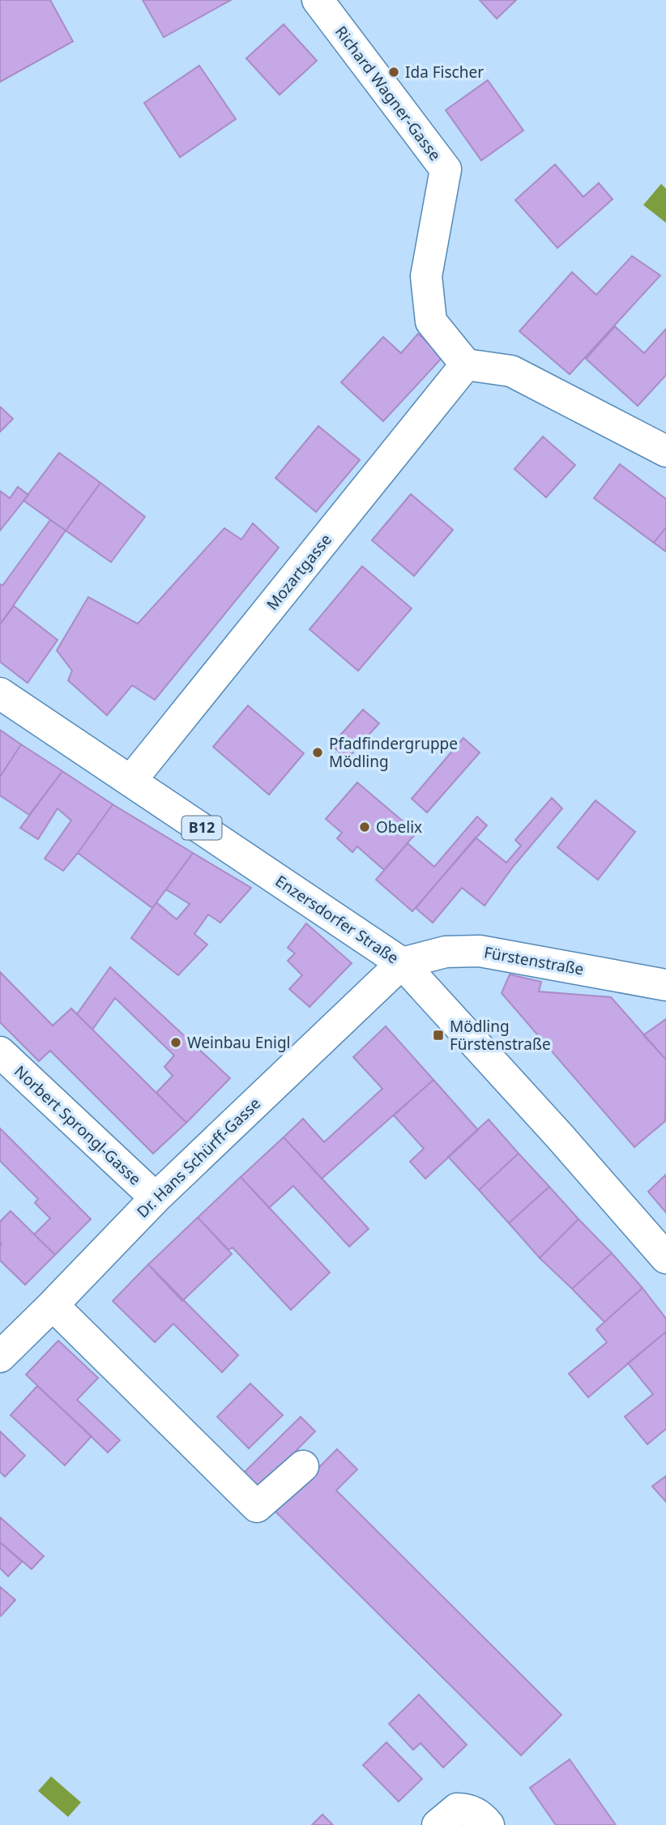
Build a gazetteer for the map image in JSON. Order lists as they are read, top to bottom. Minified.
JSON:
{"streets":{"street":["Richard Wagner-Gasse","Mozartgasse","B12","Enzersdorfer Straße","Fürstenstraße","Norbert Sprongl-Gasse","Dr. Hans Schürff-Gasse"]},"crossings":[["Richard Wagner-Gasse","Mozartgasse"],["Mozartgasse","Enzersdorfer Straße"],["Enzersdorfer Straße","Fürstenstraße"],["Enzersdorfer Straße","Dr. Hans Schürff-Gasse"],["Fürstenstraße","Dr. Hans Schürff-Gasse"],["Norbert Sprongl-Gasse","Dr. Hans Schürff-Gasse"]],"places":{"other":["Ida Fischer","Pfadfindergruppe Mödling","Obelix","Weinbau Enigl"],"transit":["Mödling Fürstenstraße"]}}
